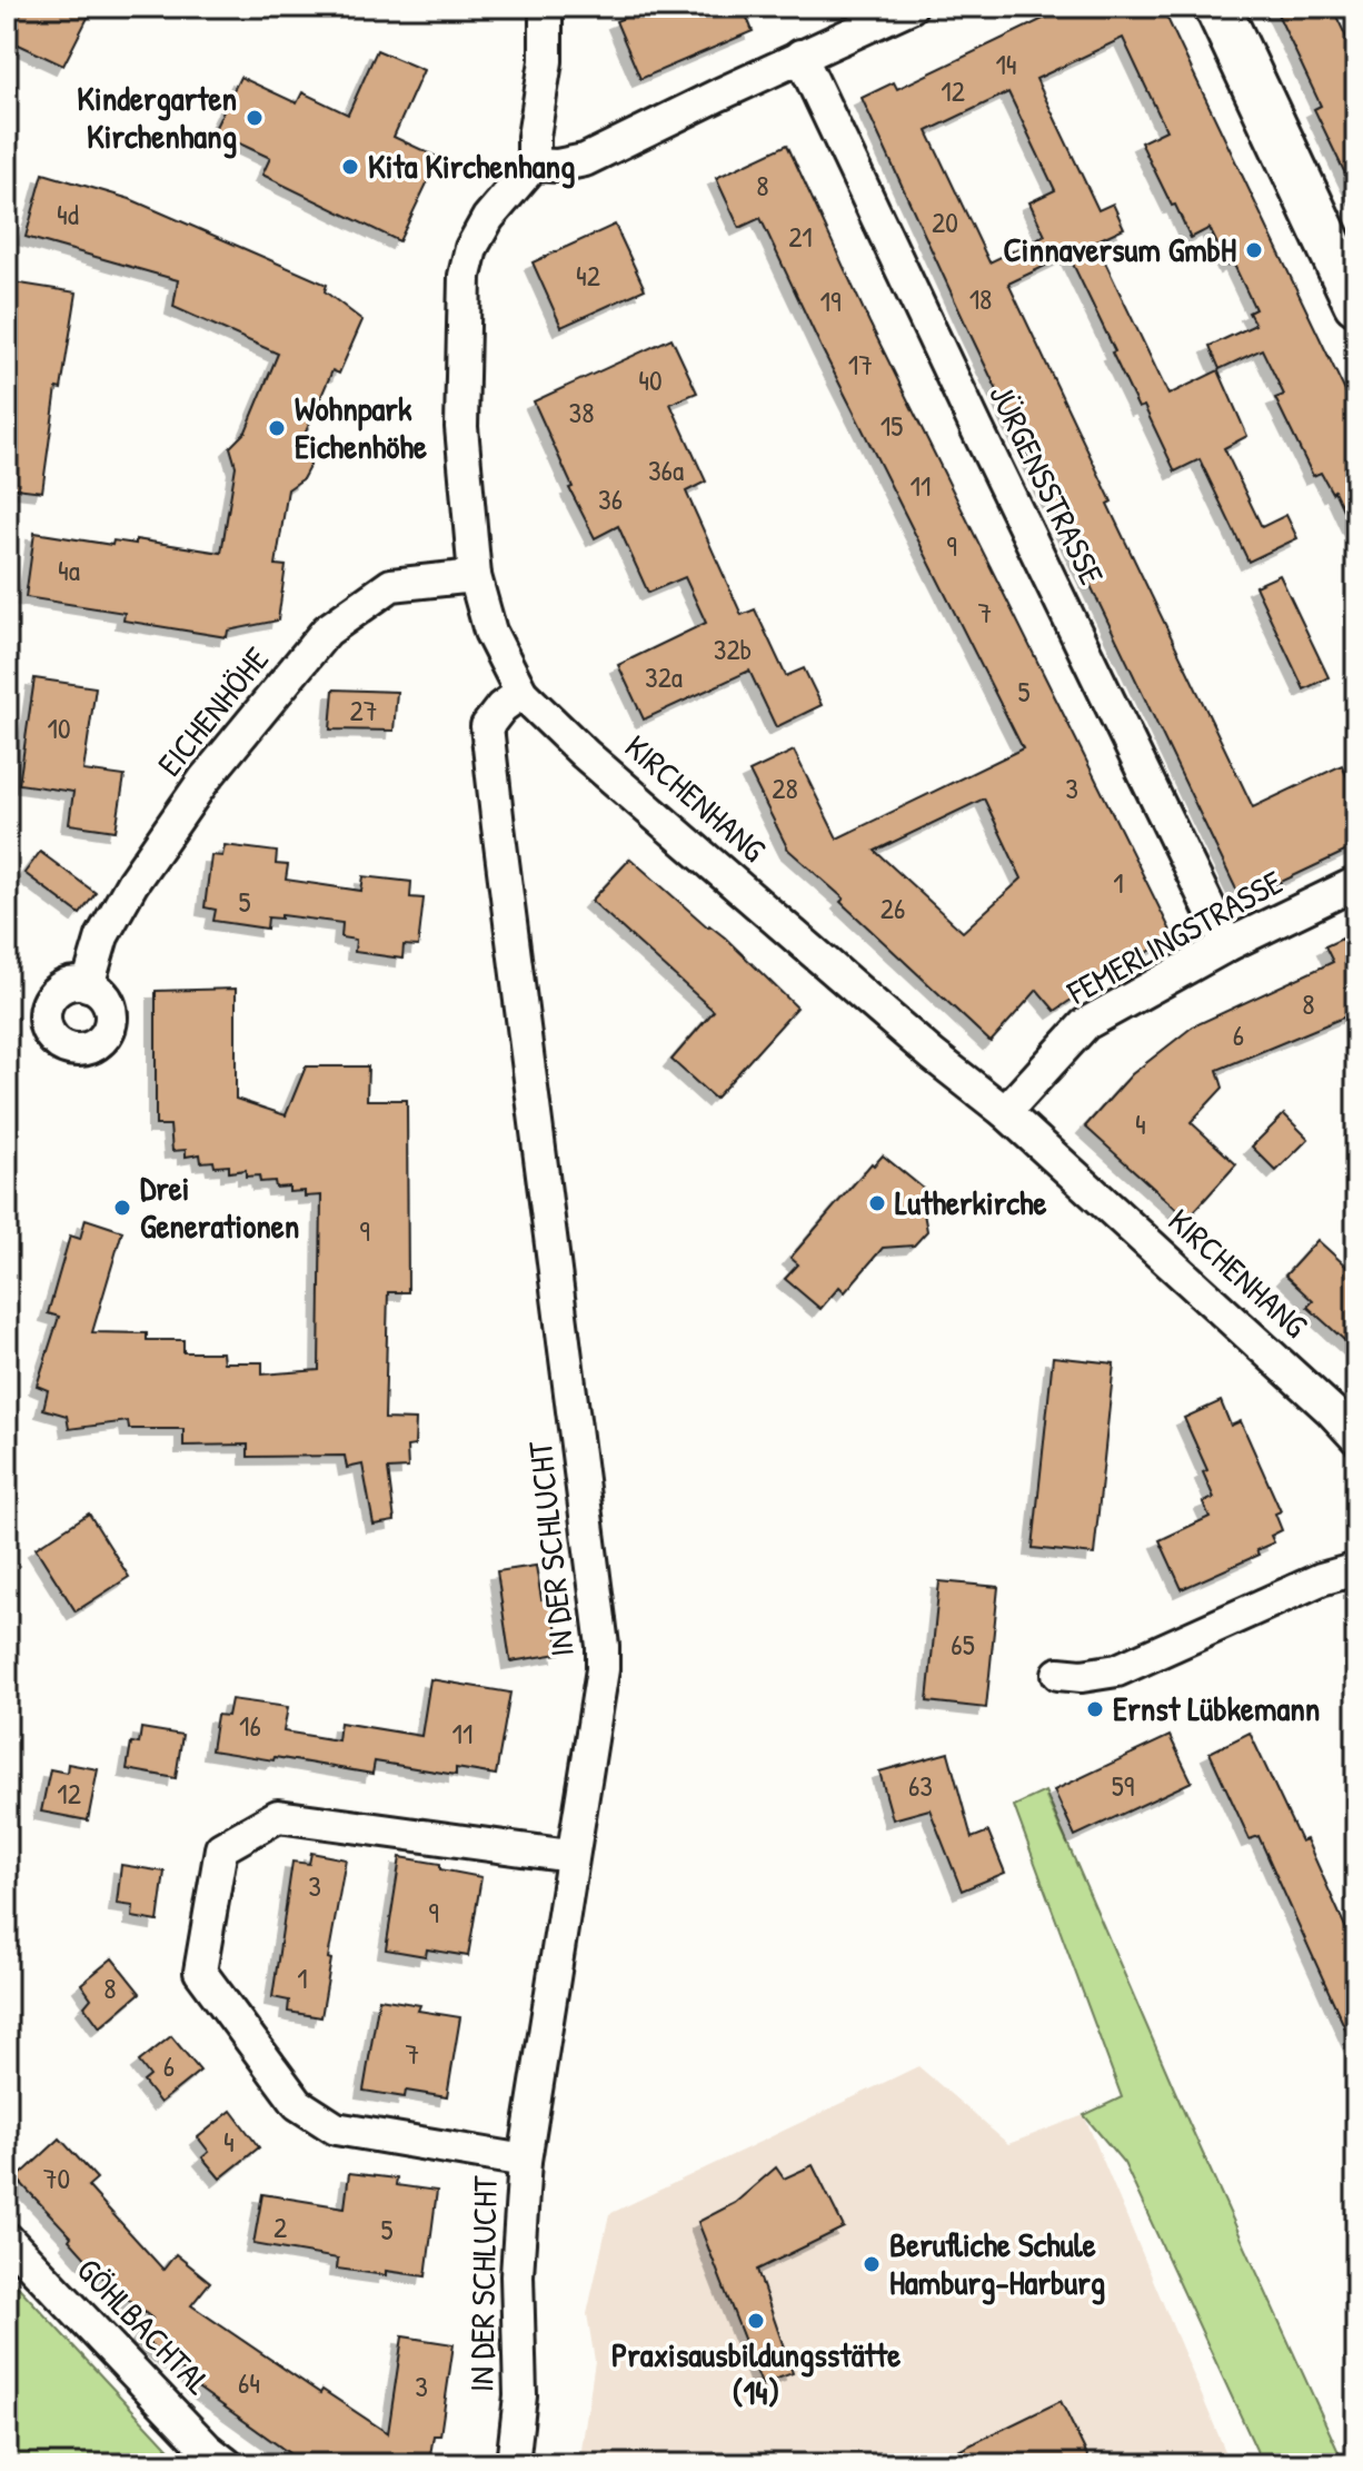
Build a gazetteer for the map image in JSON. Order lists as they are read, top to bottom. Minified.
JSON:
{"streets":{"street":["JÜRGENSSTRASSE","EICHENHÖHE","KIRCHENHANG","FEMERLINGSTRASSE","IN DER SCHLUCHT","GÖHLBACHTAL"]},"crossings":[["JÜRGENSSTRASSE","FEMERLINGSTRASSE"],["EICHENHÖHE","KIRCHENHANG"],["KIRCHENHANG","FEMERLINGSTRASSE"],["KIRCHENHANG","IN DER SCHLUCHT"]],"places":["Kindergarten Kirchenhang","Kita Kirchenhang","Cinnaversum GmbH","Wohnpark Eichenhöhe","Lutherkirche","Drei Generationen","Ernst Lübkemann","Berufliche Schule Hamburg-Harburg","Praxisausbildungsstätte (14)"],"house_numbers":["14","12","8","4d","20","21","42","18","19","17","40","38","15","36a","11","36","9","4a","7","32b","32a","5","27","10","28","3","1","5","26","8","6","4","9","65","16","11","63","59","12","3","9","1","8","7","6","4","70","2","5","64","3"]}
